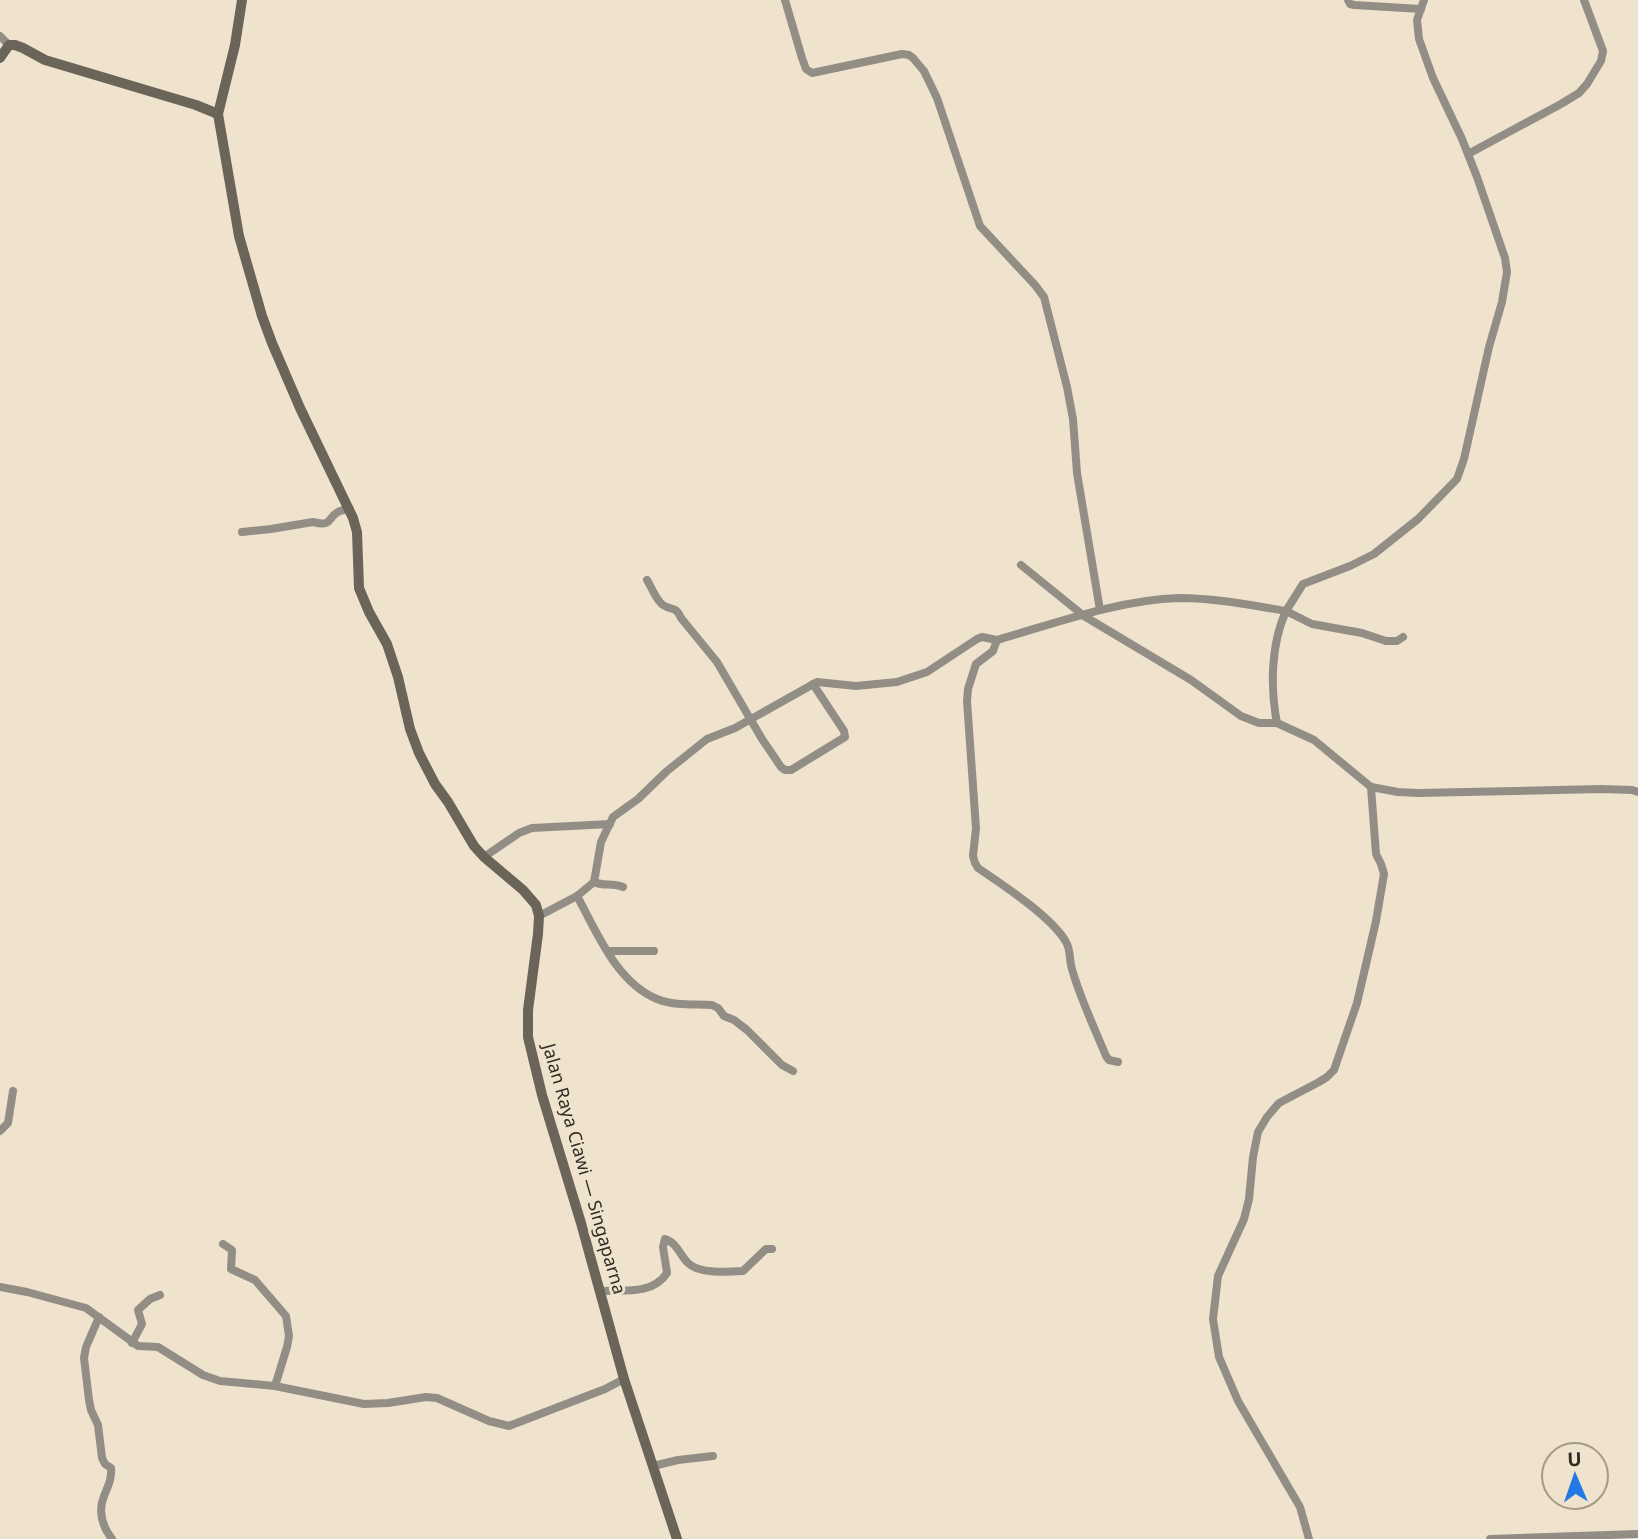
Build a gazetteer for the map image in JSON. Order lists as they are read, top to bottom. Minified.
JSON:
{"streets":{"main road":["Jalan Raya Ciawi — Singaparna"]},"north":"top"}
